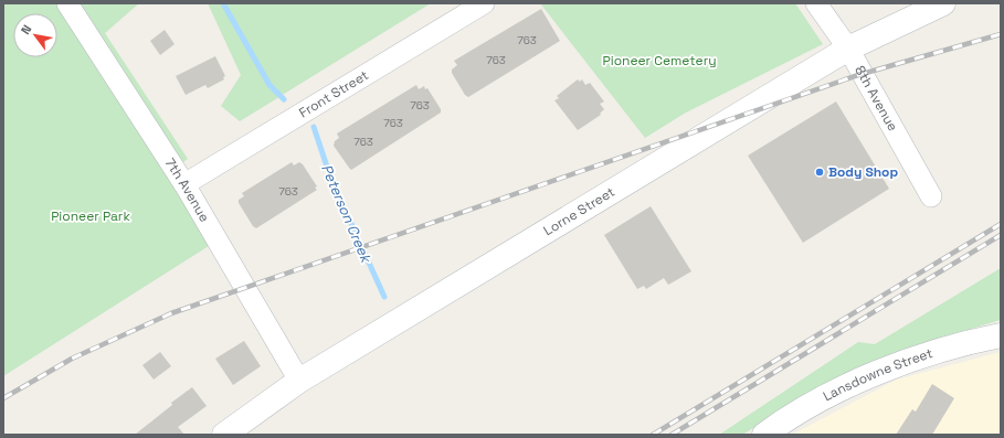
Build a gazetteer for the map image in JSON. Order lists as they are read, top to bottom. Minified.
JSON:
{"streets":{"street":["Front Street","8th Avenue","7th Avenue","Lorne Street","Lansdowne Street"]},"crossings":[["Front Street","7th Avenue"],["8th Avenue","Lorne Street"],["7th Avenue","Lorne Street"]],"water":["Peterson Creek"],"parks":["Pioneer Cemetery","Pioneer Park"],"places":["Body Shop"],"house_numbers":["763","763","763","763","763","763"],"north":"top left"}
